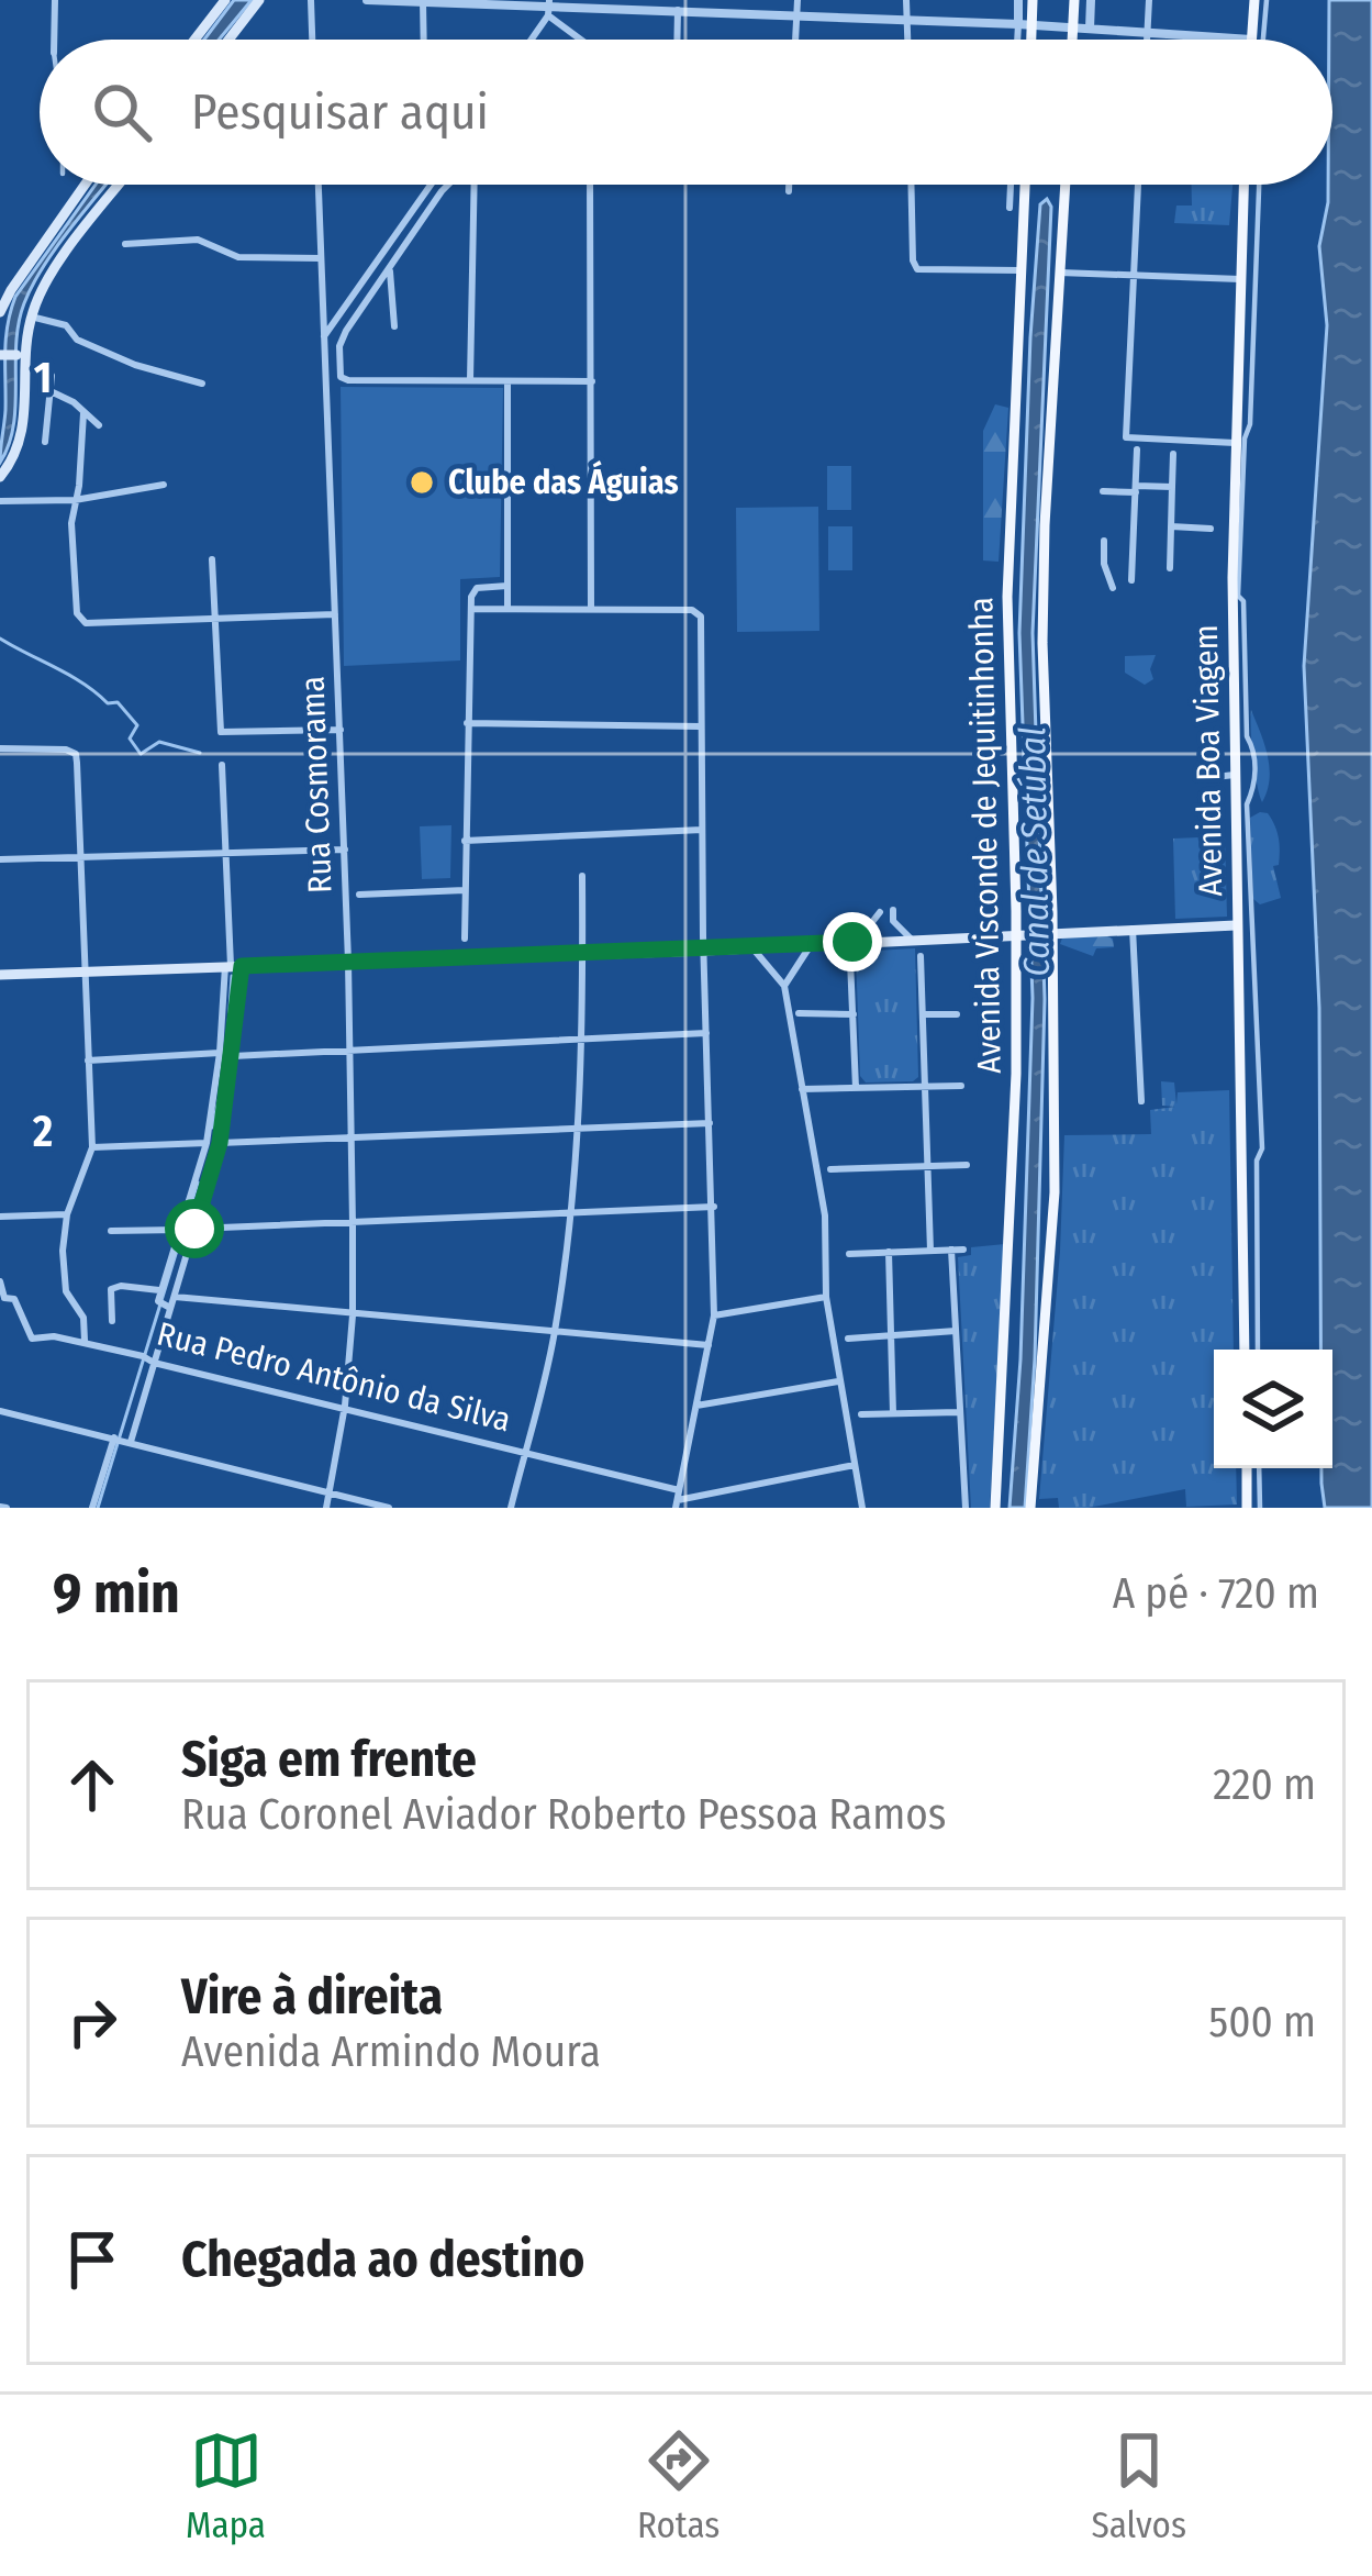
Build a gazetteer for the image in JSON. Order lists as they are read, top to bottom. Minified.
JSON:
{"streets":{"main road":["Avenida Boa Viagem","Avenida Visconde de Jequitinhonha"],"street":["Rua Cosmorama","Rua Pedro Antônio da Silva"]},"crossings":[["Rua Cosmorama","Rua Pedro Antônio da Silva"]],"water":["Canal de Setúbal"],"places":["Clube das Águias"],"page":{"search":"Pesquisar aqui","heading":["9 min","A pé · 720 m"],"list":[["Siga em frente","Rua Coronel Aviador Roberto Pessoa Ramos","220 m"],["Vire à direita","Avenida Armindo Moura","500 m"],"Chegada ao destino"],"nav":["Mapa","Rotas","Salvos"]},"grid":{"rows":["1","2"]}}
